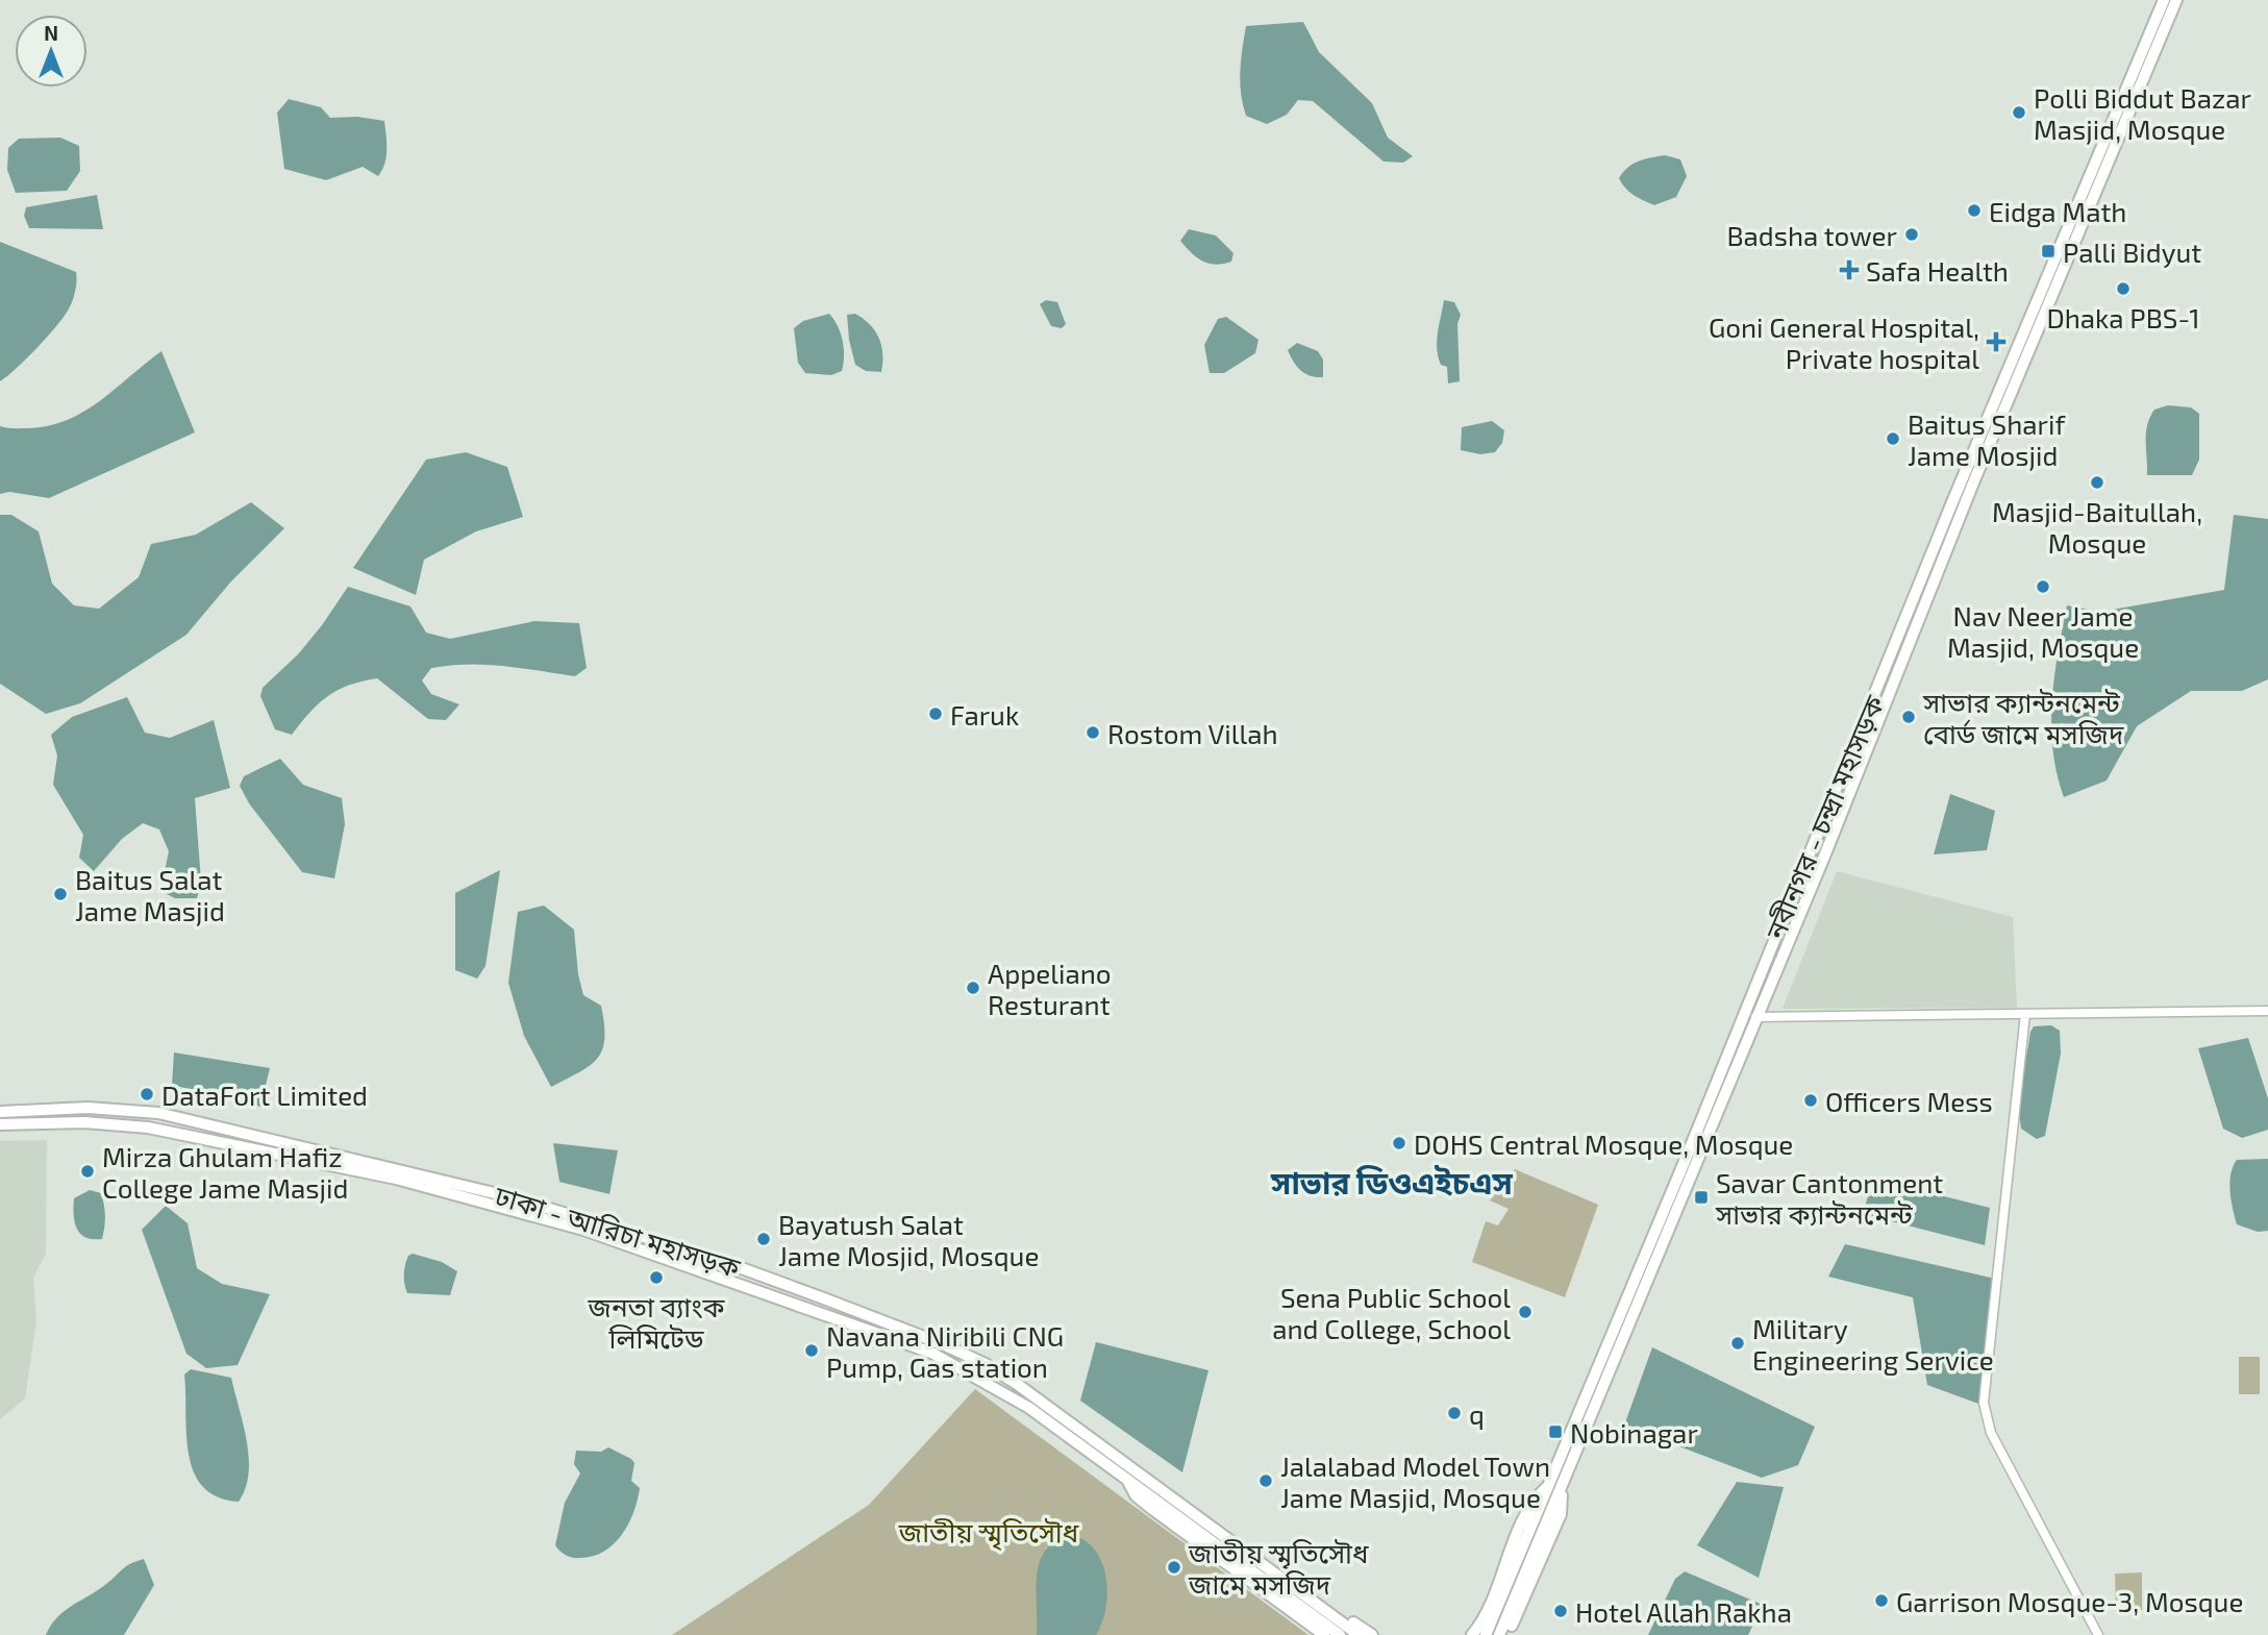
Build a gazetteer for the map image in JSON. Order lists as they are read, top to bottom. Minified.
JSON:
{"streets":{"highway":["নবীনগর - চন্দ্রা মহাসড়ক","ঢাকা - আরিচা মহাসড়ক"]},"districts":["সাভার ডিওএইচএস"],"parks":["জাতীয় স্মৃতিসৌধ"],"places":{"other":["Polli Biddut Bazar Masjid, Mosque","Eidga Math","Badsha tower","Dhaka PBS-1","Baitus Sharif Jame Mosjid","Masjid-Baitullah, Mosque","Nav Neer Jame Masjid, Mosque","Faruk","সাভার ক্যান্টনমেন্ট বোর্ড জামে মসজিদ","Rostom Villah","Baitus Salat Jame Masjid","Appeliano Resturant","DataFort Limited","Officers Mess","DOHS Central Mosque, Mosque","Mirza Ghulam Hafiz College Jame Masjid","Bayatush Salat Jame Mosjid, Mosque","জনতা ব্যাংক লিমিটেড","Sena Public School and College, School","Military Engineering Service","Navana Niribili CNG Pump, Gas station","q","Jalalabad Model Town Jame Masjid, Mosque","জাতীয় স্মৃতিসৌধ জামে মসজিদ","Garrison Mosque-3, Mosque","Hotel Allah Rakha"],"transit":["Palli Bidyut","Savar Cantonment সাভার ক্যান্টনমেন্ট","Nobinagar"],"health":["Safa Health","Goni General Hospital, Private hospital"]},"north":"top"}
